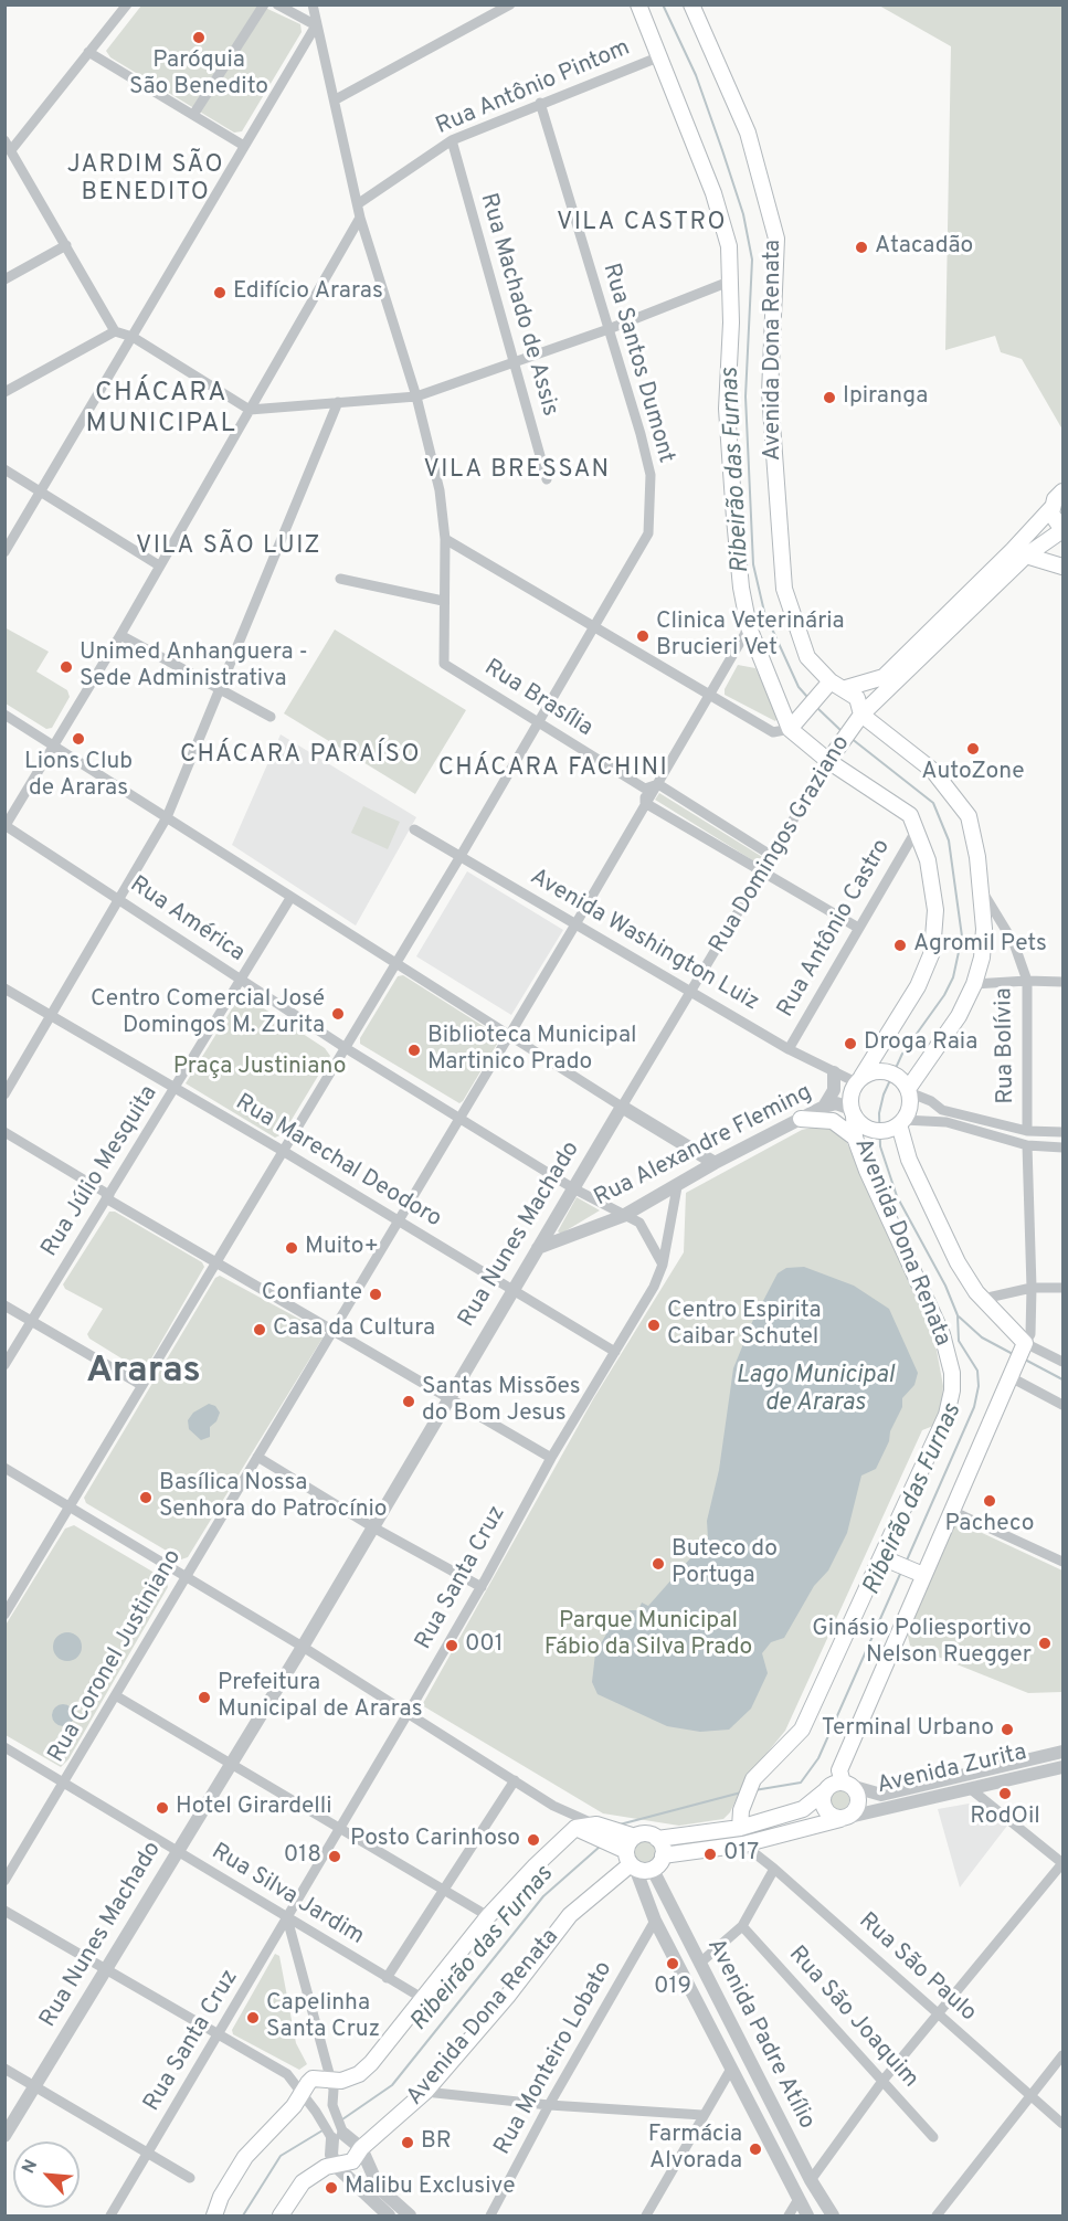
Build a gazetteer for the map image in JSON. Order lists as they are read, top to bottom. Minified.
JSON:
{"streets":{"main road":["Avenida Dona Renata","Rua Domingos Graziano"],"street":["Rua Antônio Pintom","Rua Machado de Assis","Rua Santos Dumont","Rua Brasília","Rua América","Rua Antônio Castro","Avenida Washington Luiz","Rua Bolívia","Rua Alexandre Fleming","Rua Marechal Deodoro","Rua Júlio Mesquita","Rua Nunes Machado","Rua Santa Cruz","Rua Coronel Justiniano","Avenida Zurita","Rua Silva Jardim","Rua São Paulo","Rua São Joaquim","Avenida Padre Atílio","Rua Monteiro Lobato"]},"crossings":[["Rua Antônio Pintom","Rua Machado de Assis"],["Rua Antônio Pintom","Avenida Dona Renata"],["Rua Antônio Pintom","Rua Santos Dumont"],["Avenida Dona Renata","Rua Domingos Graziano"],["Avenida Dona Renata","Rua Antônio Castro"],["Avenida Dona Renata","Avenida Washington Luiz"],["Avenida Dona Renata","Rua Alexandre Fleming"],["Avenida Dona Renata","Rua Coronel Justiniano"],["Avenida Dona Renata","Avenida Padre Atílio"],["Rua Santos Dumont","Rua Brasília"],["Rua Santos Dumont","Rua América"],["Rua Santos Dumont","Avenida Washington Luiz"],["Rua Santos Dumont","Rua Marechal Deodoro"],["Rua Domingos Graziano","Avenida Washington Luiz"],["Rua Domingos Graziano","Rua Nunes Machado"],["Rua América","Rua Alexandre Fleming"],["Rua América","Rua Júlio Mesquita"],["Rua América","Rua Nunes Machado"],["Rua América","Rua Santa Cruz"],["Rua América","Rua Coronel Justiniano"],["Rua Antônio Castro","Avenida Washington Luiz"],["Avenida Washington Luiz","Rua Alexandre Fleming"],["Avenida Washington Luiz","Rua Coronel Justiniano"],["Rua Alexandre Fleming","Rua Nunes Machado"],["Rua Alexandre Fleming","Rua Santa Cruz"],["Rua Marechal Deodoro","Rua Júlio Mesquita"],["Rua Marechal Deodoro","Rua Nunes Machado"],["Rua Marechal Deodoro","Rua Santa Cruz"],["Rua Marechal Deodoro","Rua Coronel Justiniano"],["Rua Nunes Machado","Rua Silva Jardim"],["Rua Santa Cruz","Rua Silva Jardim"],["Rua Coronel Justiniano","Rua Silva Jardim"],["Avenida Padre Atílio","Rua Monteiro Lobato"]],"districts":["JARDIM SÃO BENEDITO","VILA CASTRO","CHÁCARA MUNICIPAL","VILA BRESSAN","VILA SÃO LUIZ","CHÁCARA PARAÍSO","CHÁCARA FACHINI","Araras"],"water":["Ribeirão das Furnas","Lago Municipal de Araras"],"parks":["Praça Justiniano","Parque Municipal Fábio da Silva Prado"],"places":["Paróquia São Benedito","Atacadão","Edifício Araras","Ipiranga","Clinica Veterinária Brucieri Vet","Unimed Anhanguera - Sede Administrativa","Lions Club de Araras","AutoZone","Agromil Pets","Centro Comercial José Domingos M. Zurita","Droga Raia","Biblioteca Municipal Martinico Prado","Muito+","Confiante","Centro Espirita Caibar Schutel","Casa da Cultura","Santas Missões do Bom Jesus","Basílica Nossa Senhora do Patrocínio","Pacheco","Buteco do Portuga","Ginásio Poliesportivo Nelson Ruegger","001","Prefeitura Municipal de Araras","Terminal Urbano","RodOil","Hotel Girardelli","Posto Carinhoso","017","018","019","Capelinha Santa Cruz","BR","Farmácia Alvorada","Malibu Exclusive"],"north":"top left"}
